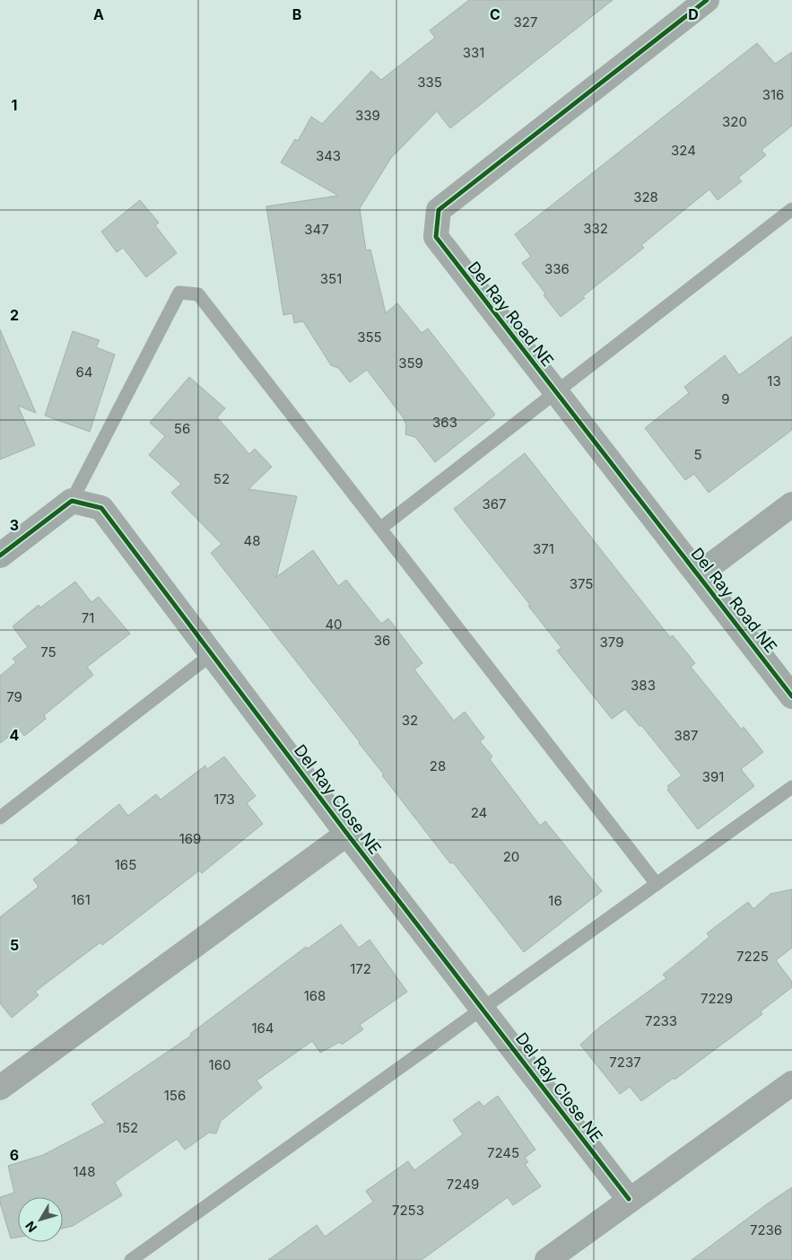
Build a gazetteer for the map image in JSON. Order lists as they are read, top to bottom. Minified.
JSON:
{"streets":{"street":["Del Ray Road NE","Del Ray Close NE"]},"house_numbers":["327","331","335","316","339","320","324","343","328","332","347","336","351","355","359","64","13","9","363","56","5","52","367","48","371","375","71","40","36","379","75","383","79","32","387","28","391","173","24","169","20","165","161","16","7225","172","168","7229","7233","164","7237","160","156","152","7245","148","7249","7253","7236"],"north":"bottom left","grid":{"columns":["A","B","C","D"],"rows":["1","2","3","4","5","6"]}}
